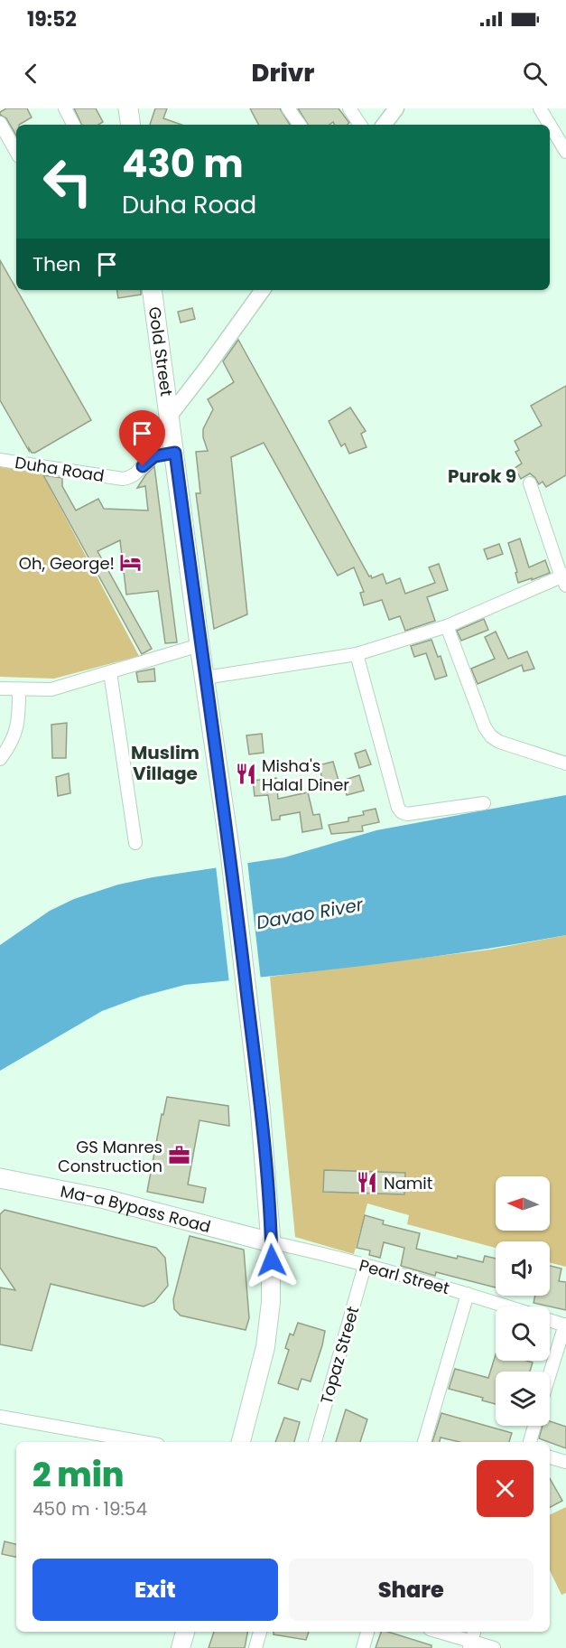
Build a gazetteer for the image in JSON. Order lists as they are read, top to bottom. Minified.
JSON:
{"streets":{"main road":["Gold Street","Ma-a Bypass Road"],"street":["Duha Road","Pearl Street","Topaz Street"]},"crossings":[["Gold Street","Duha Road"],["Gold Street","Ma-a Bypass Road"],["Gold Street","Pearl Street"],["Ma-a Bypass Road","Pearl Street"],["Pearl Street","Topaz Street"]],"districts":["Purok 9","Muslim Village"],"water":["Davao River"],"places":{"hotel":["Oh, George!"],"restaurant":["Misha's Halal Diner","Namit"],"office":["GS Manres Construction"]},"north":"left","page":{"status":"19:52","header":"Drivr","turn":["430 m","Duha Road"],"then":"Then","heading":["2 min","450 m · 19:54"],"buttons":["Exit","Share"]}}
